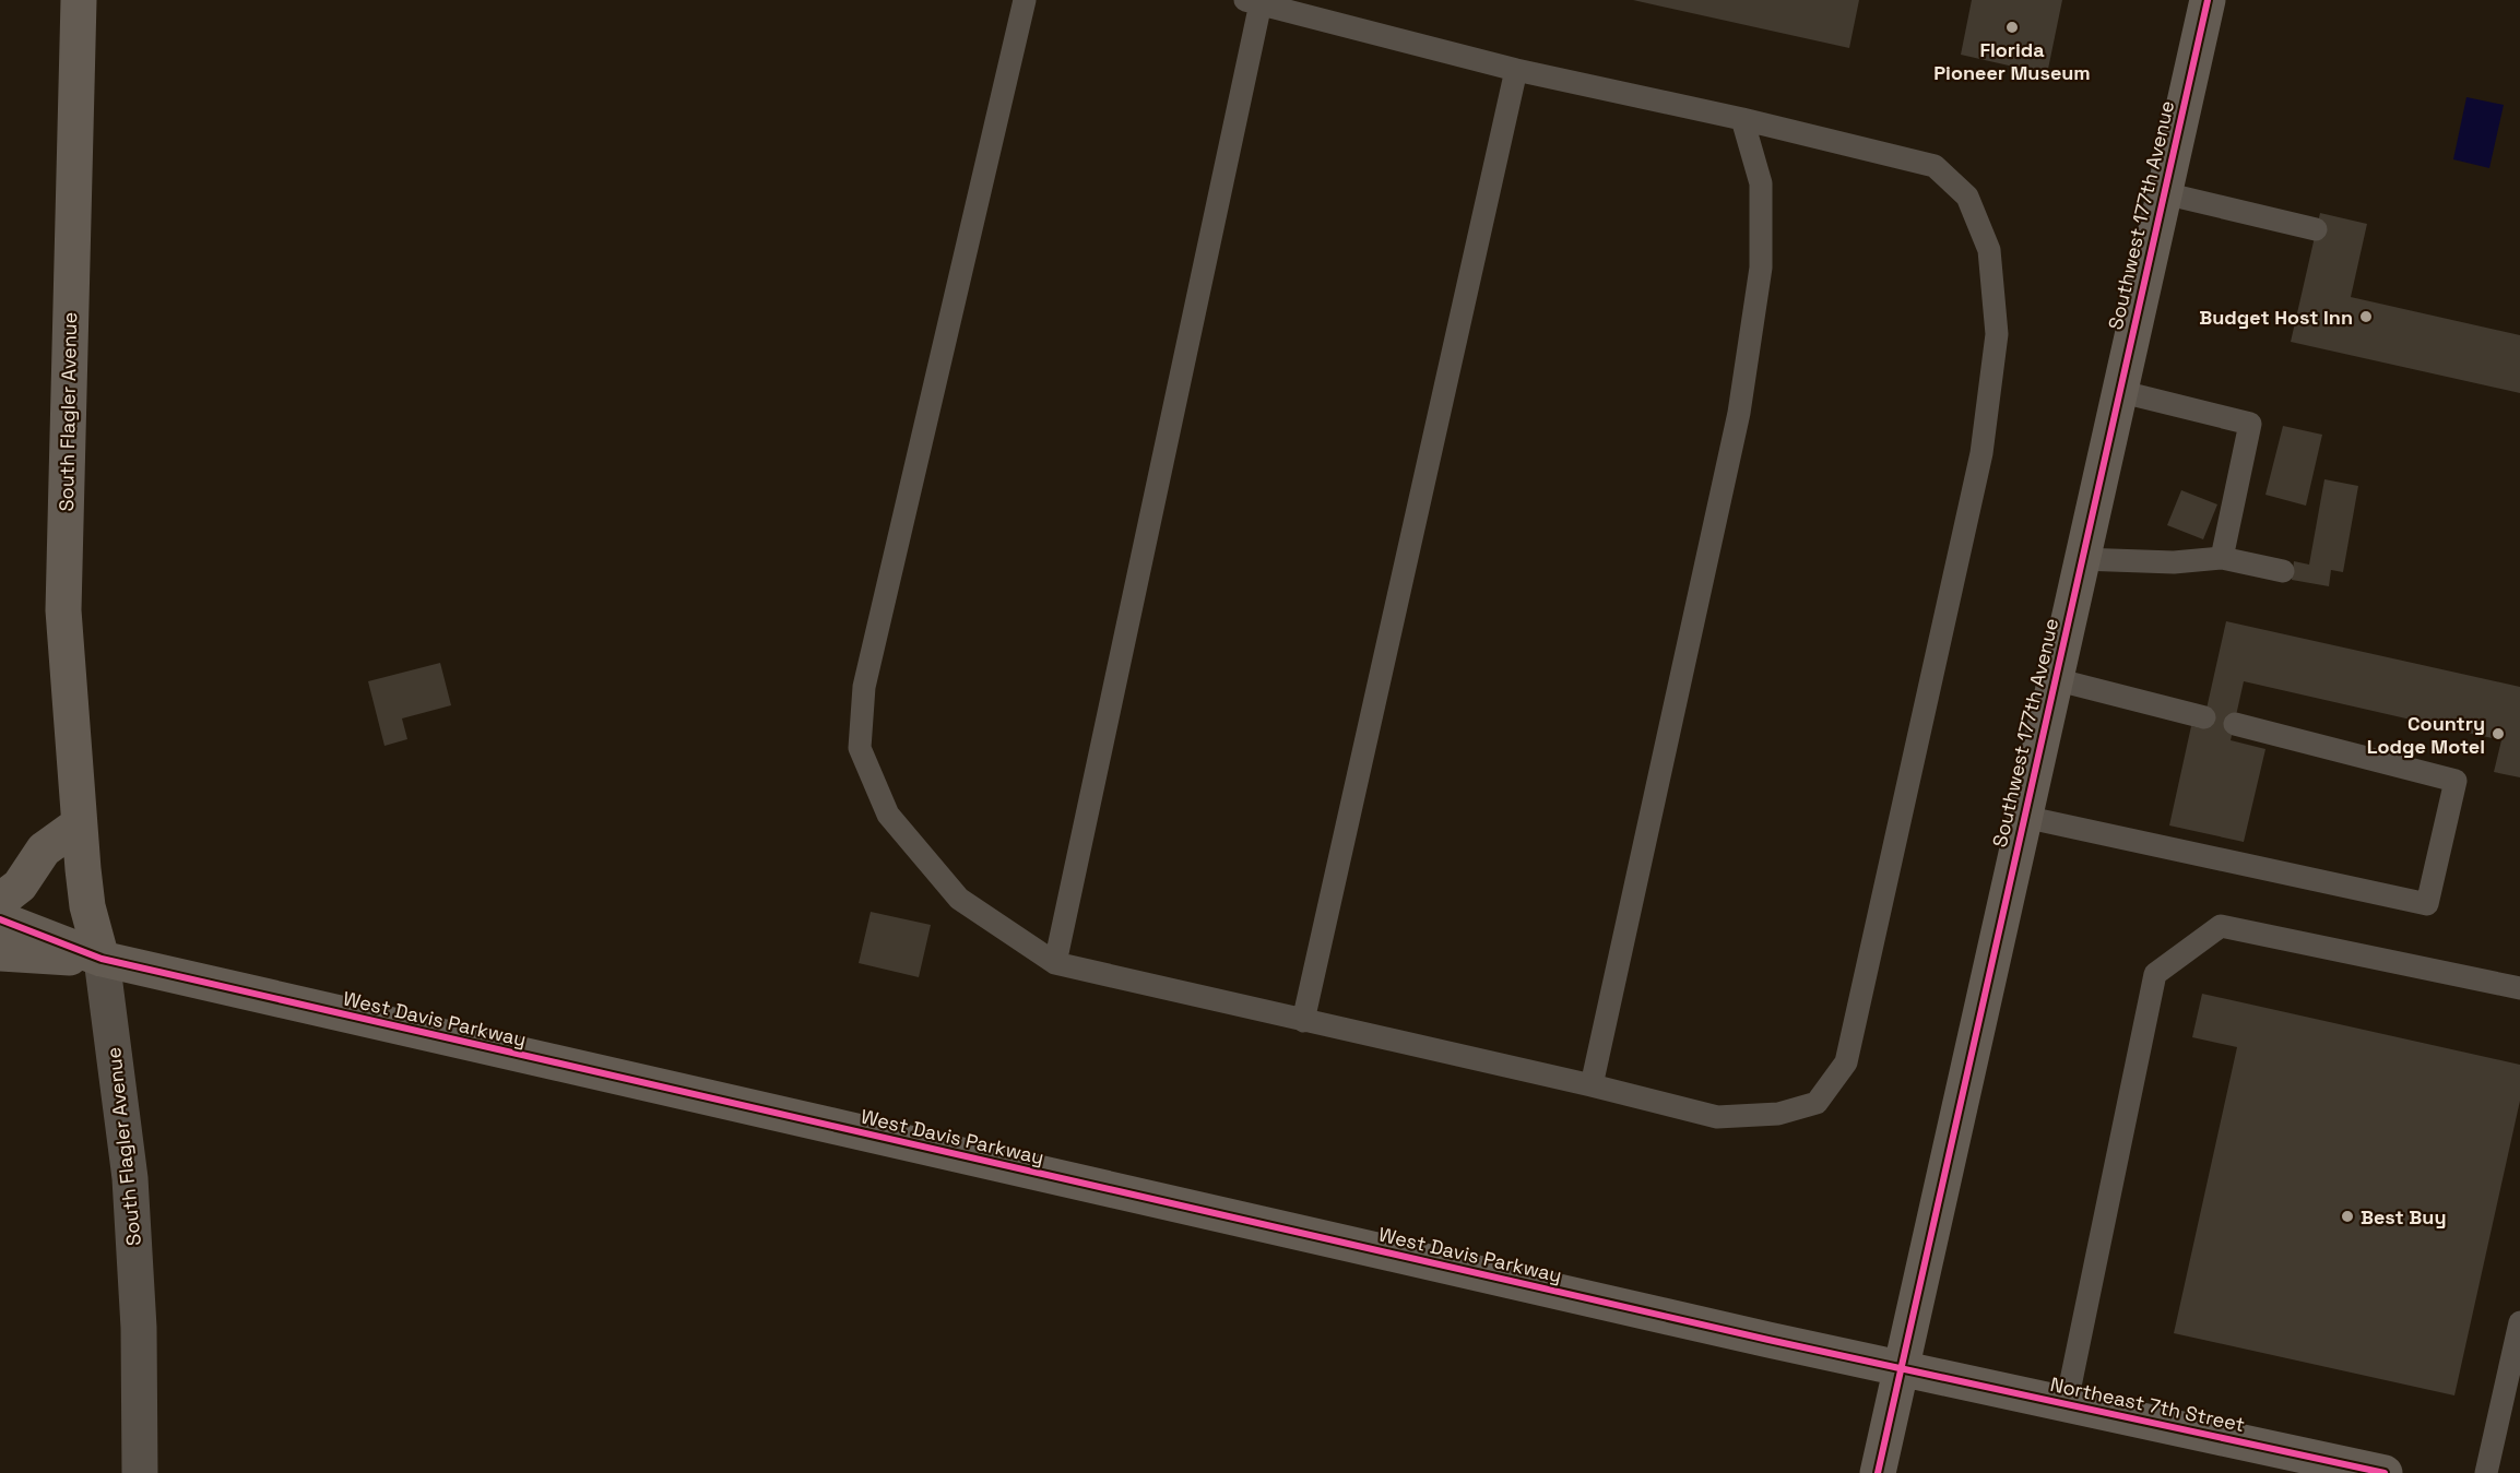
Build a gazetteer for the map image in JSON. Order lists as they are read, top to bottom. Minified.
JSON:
{"streets":{"street":["Southwest 177th Avenue","South Flagler Avenue","West Davis Parkway","Northeast 7th Street"]},"crossings":[["Southwest 177th Avenue","West Davis Parkway"],["Southwest 177th Avenue","Northeast 7th Street"],["South Flagler Avenue","West Davis Parkway"],["West Davis Parkway","Northeast 7th Street"]],"places":["Florida Pioneer Museum","Budget Host Inn","Country Lodge Motel","Best Buy"]}
